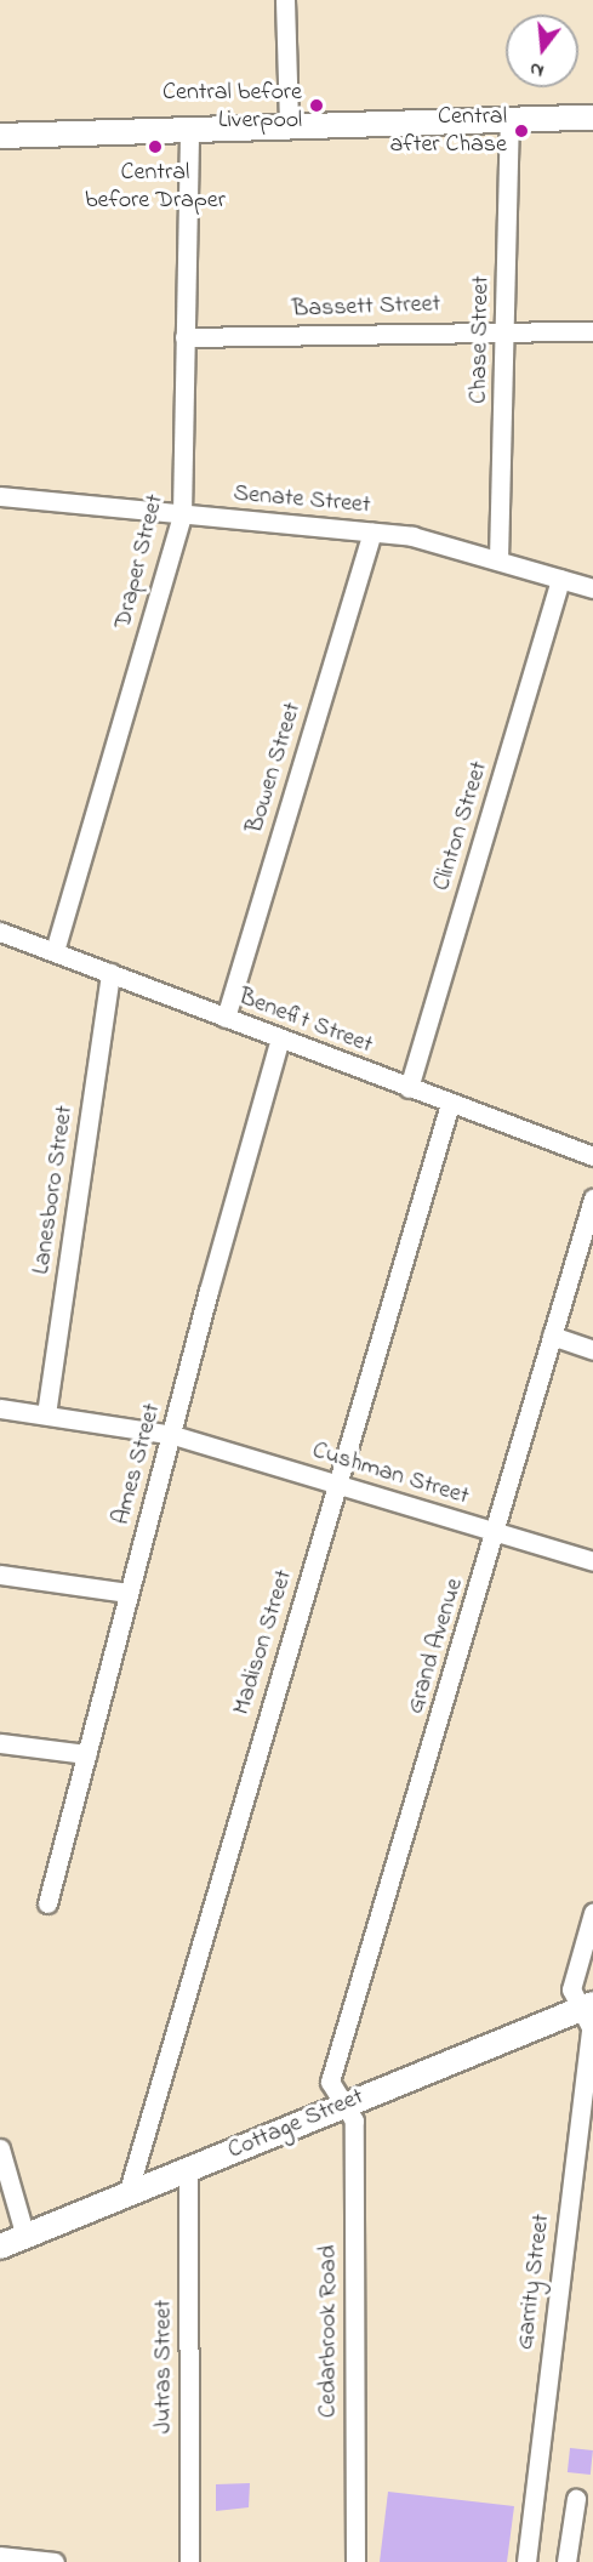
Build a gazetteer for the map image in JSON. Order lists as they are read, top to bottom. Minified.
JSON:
{"streets":{"main road":["Cottage Street"],"street":["Bassett Street","Chase Street","Senate Street","Draper Street","Bowen Street","Clinton Street","Benefit Street","Lanesboro Street","Ames Street","Cushman Street","Madison Street","Grand Avenue","Garrity Street","Cedarbrook Road","Jutras Street"]},"crossings":[["Bassett Street","Chase Street"],["Bassett Street","Draper Street"],["Chase Street","Senate Street"],["Senate Street","Draper Street"],["Senate Street","Bowen Street"],["Senate Street","Clinton Street"],["Draper Street","Benefit Street"],["Bowen Street","Benefit Street"],["Clinton Street","Benefit Street"],["Benefit Street","Lanesboro Street"],["Benefit Street","Ames Street"],["Benefit Street","Madison Street"],["Lanesboro Street","Cushman Street"],["Ames Street","Cushman Street"],["Cushman Street","Madison Street"],["Cushman Street","Grand Avenue"],["Madison Street","Cottage Street"],["Grand Avenue","Cottage Street"],["Grand Avenue","Cedarbrook Road"],["Cottage Street","Garrity Street"],["Cottage Street","Cedarbrook Road"],["Cottage Street","Jutras Street"]],"places":["Central before Liverpool","Central after Chase","Central before Draper"],"north":"bottom"}
